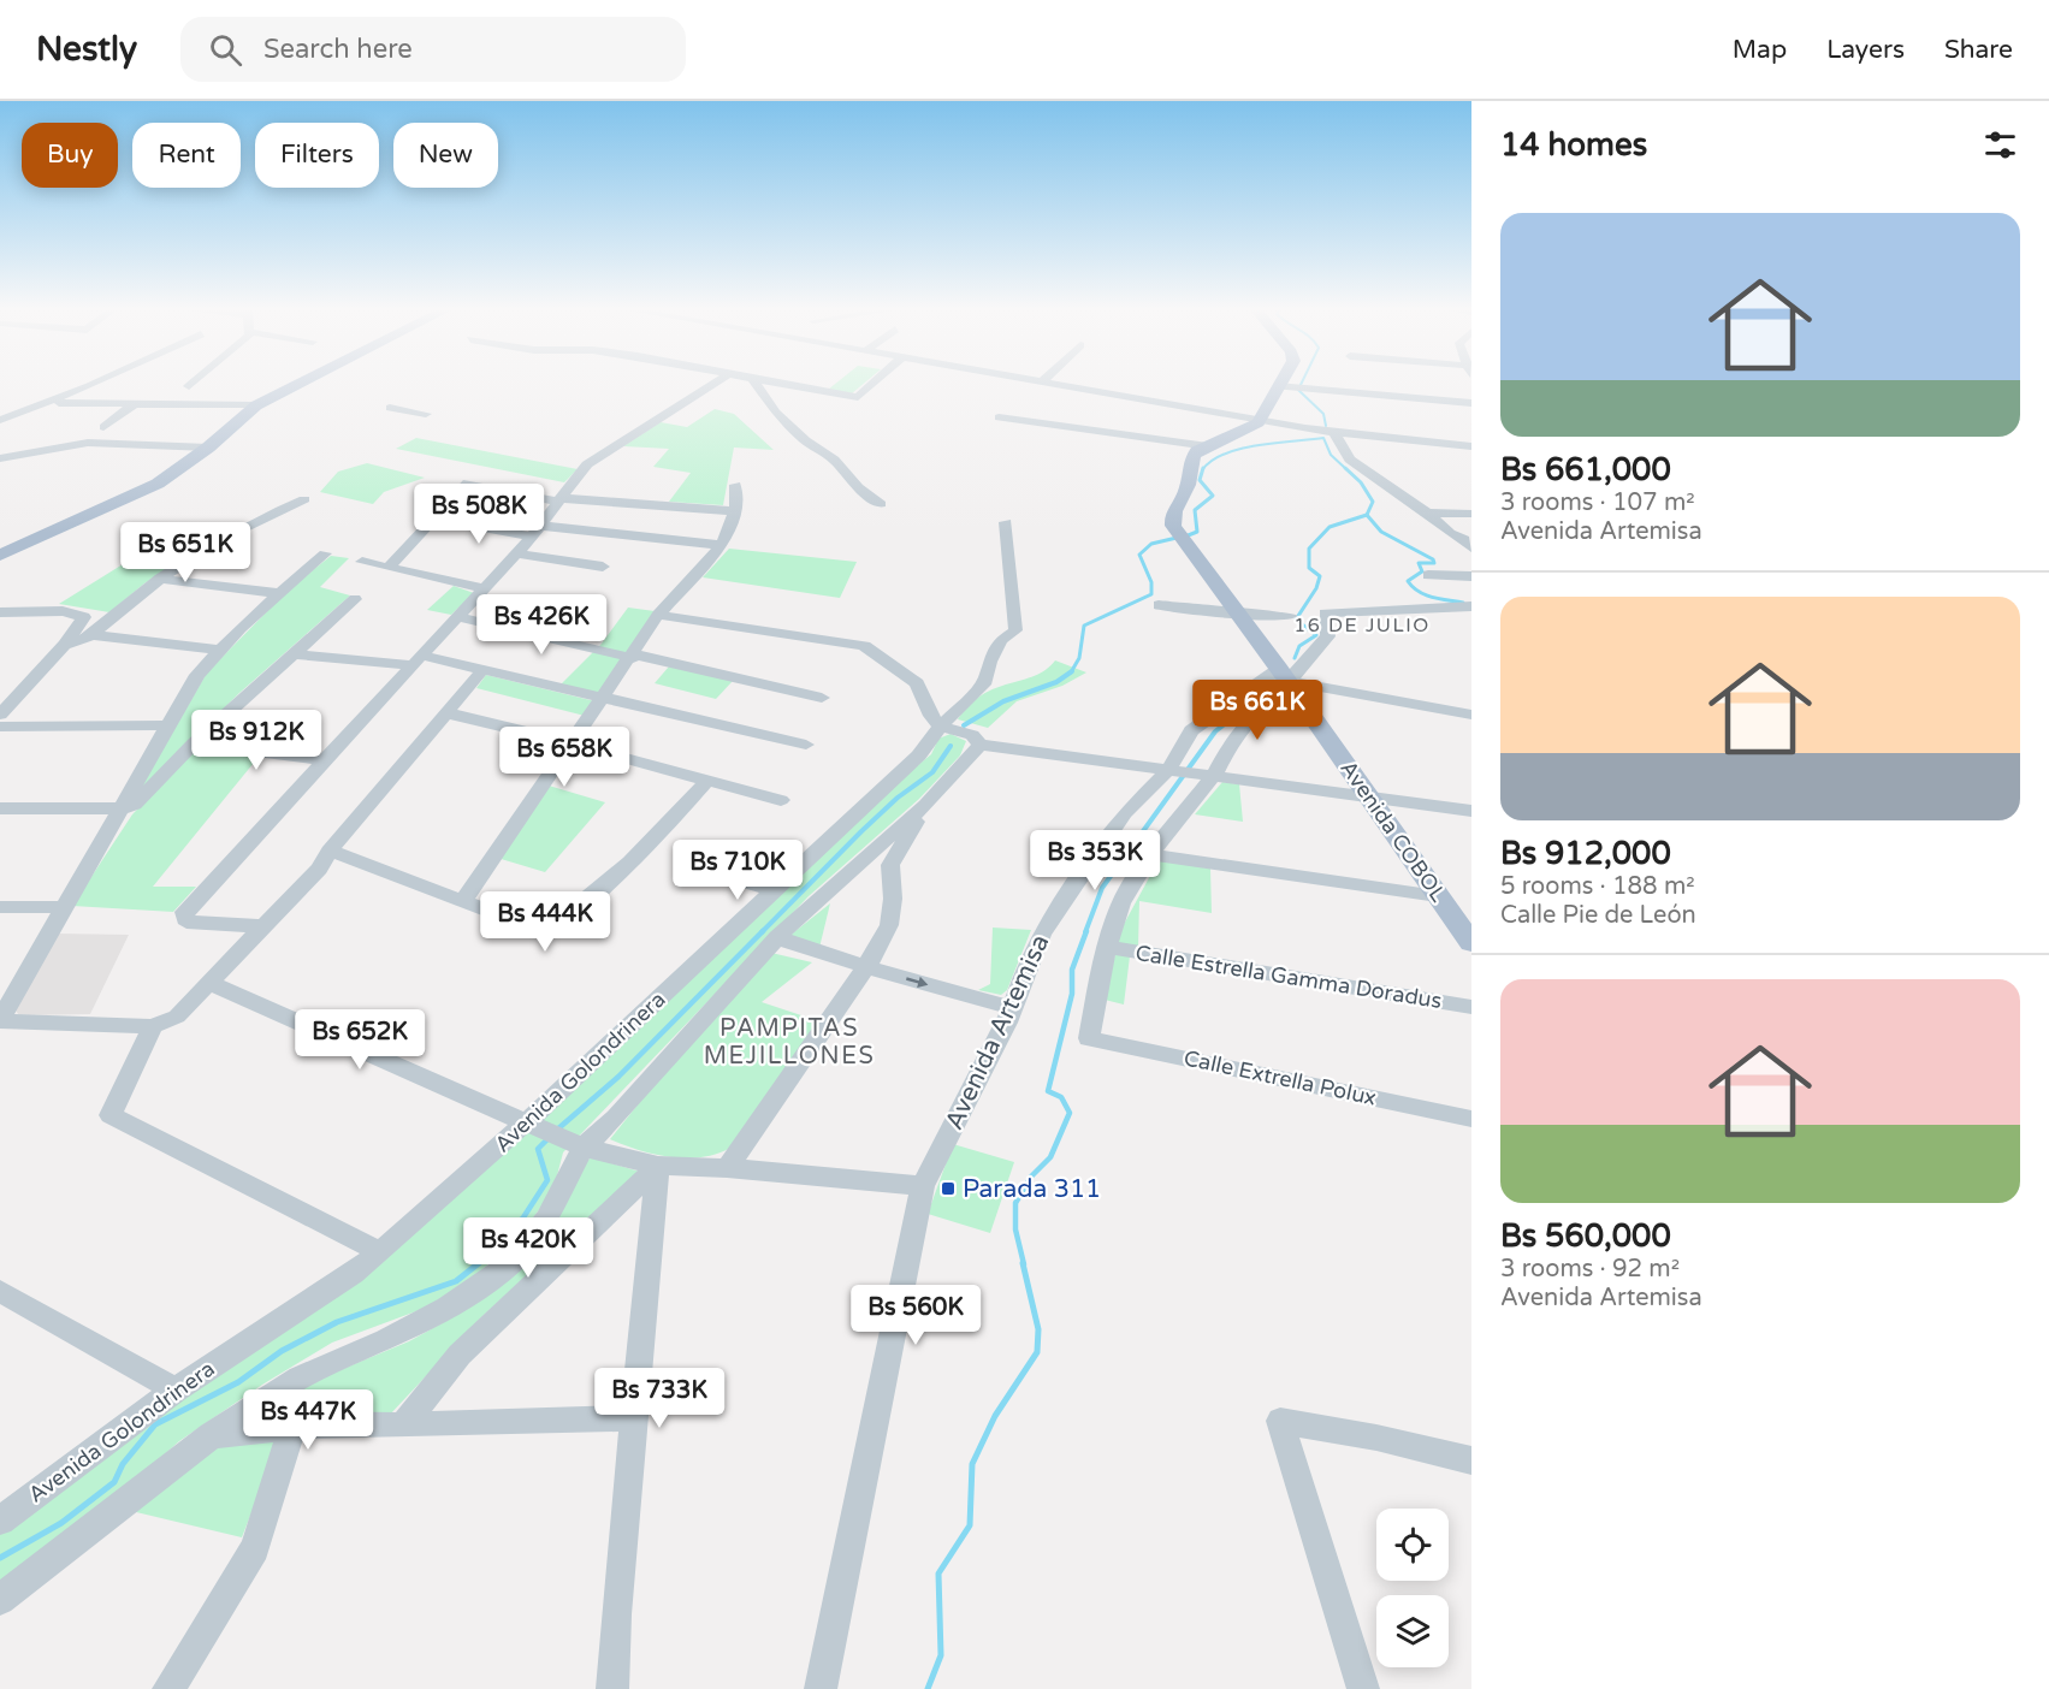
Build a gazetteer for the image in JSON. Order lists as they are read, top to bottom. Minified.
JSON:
{"streets":{"main road":["Avenida COBOL"],"street":["Calle Estrella Gamma Doradus","Avenida Artemisa","Avenida Golondrinera","Calle Extrella Polux"]},"crossings":[["Avenida COBOL","Avenida Artemisa"],["Calle Estrella Gamma Doradus","Avenida Artemisa"],["Avenida Artemisa","Calle Extrella Polux"]],"districts":["16 DE JULIO","PAMPITAS MEJILLONES"],"places":{"transit":["Parada 311"]},"page":{"header":"Nestly","search":"Search here","nav":["Map","Layers","Share"],"heading":"14 homes","chip":["Buy","Rent","Filters","New"],"list":[{"name":"Bs 661,000","note":"3 rooms · 107 m² · Avenida Artemisa"},{"name":"Bs 912,000","note":"5 rooms · 188 m² · Calle Pie de León"},{"name":"Bs 560,000","note":"3 rooms · 92 m² · Avenida Artemisa"}],"price":["Bs 508K","Bs 651K","Bs 426K","Bs 661K","Bs 912K","Bs 658K","Bs 353K","Bs 710K","Bs 444K","Bs 652K","Bs 420K","Bs 560K","Bs 733K","Bs 447K"]}}
